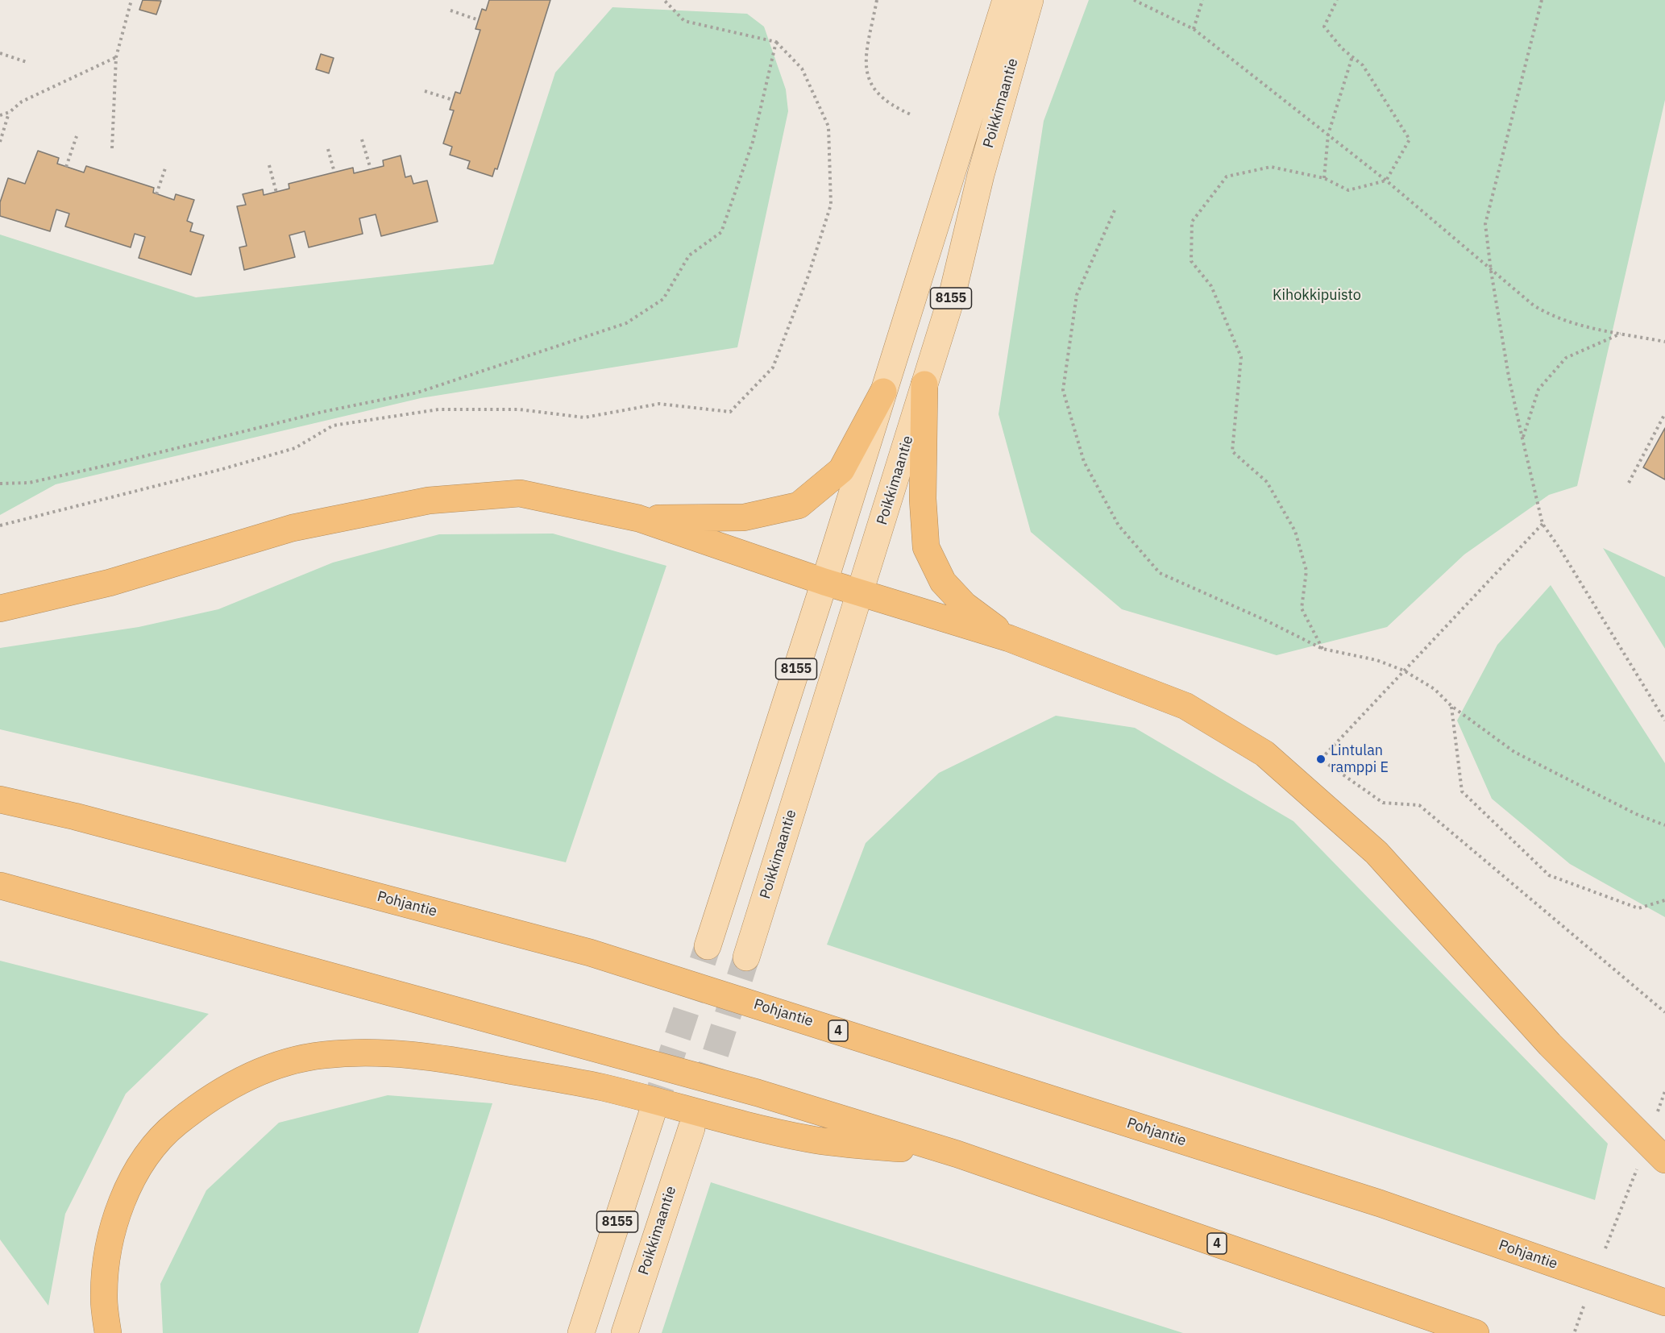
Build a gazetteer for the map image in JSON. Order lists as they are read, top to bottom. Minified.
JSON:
{"streets":{"highway":["Pohjantie","4"],"main road":["Poikkimaantie","8155"]},"parks":["Kihokkipuisto"],"places":["Lintulan ramppi E"]}
